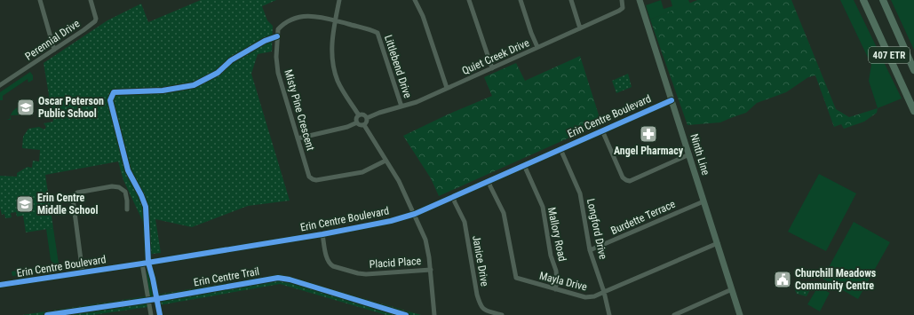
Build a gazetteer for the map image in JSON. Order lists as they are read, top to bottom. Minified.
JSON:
{"streets":{"highway":["407 ETR"],"main road":["Ninth Line"],"street":["Perennial Drive","Quiet Creek Drive","Littlebend Drive","Misty Pine Crescent","Erin Centre Boulevard","Burdette Terrace","Longford Drive","Mallory Road","Janice Drive","Placid Place","Mayla Drive"],"cycle path":["Erin Centre Trail"]},"crossings":[["Quiet Creek Drive","Littlebend Drive"],["Littlebend Drive","Misty Pine Crescent"],["Erin Centre Boulevard","Ninth Line"],["Erin Centre Boulevard","Longford Drive"],["Erin Centre Boulevard","Mallory Road"],["Erin Centre Boulevard","Janice Drive"],["Erin Centre Boulevard","Placid Place"],["Erin Centre Boulevard","Mayla Drive"],["Ninth Line","Burdette Terrace"],["Ninth Line","Mayla Drive"],["Burdette Terrace","Longford Drive"],["Longford Drive","Mayla Drive"],["Mallory Road","Mayla Drive"]],"places":{"school or university":["Oscar Peterson Public School","Erin Centre Middle School"],"pharmacy":["Angel Pharmacy"],"public building":["Churchill Meadows Community Centre"]}}
